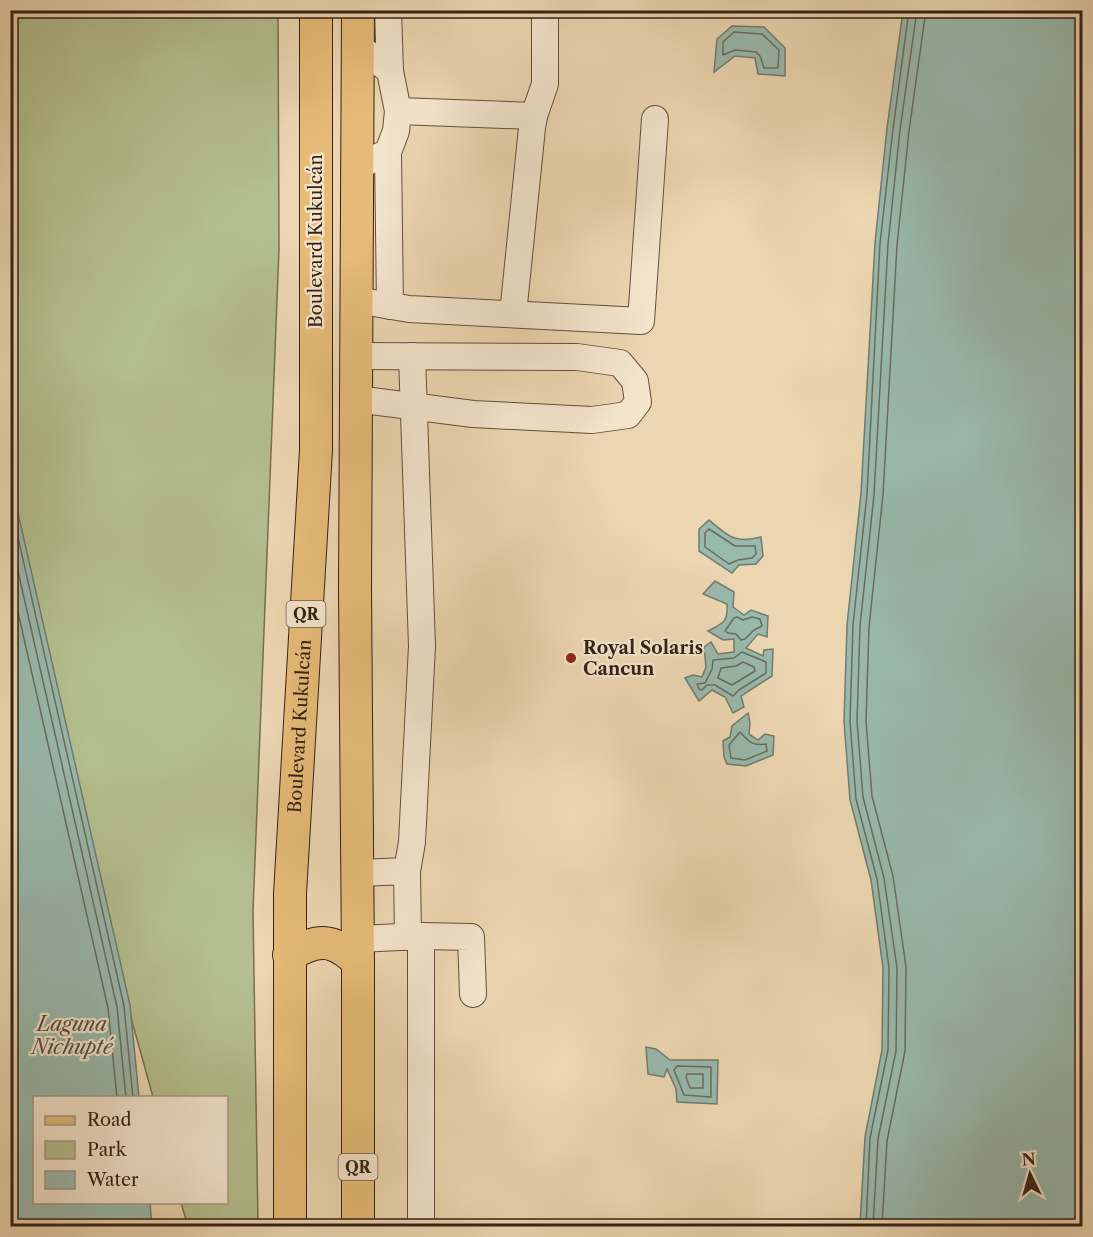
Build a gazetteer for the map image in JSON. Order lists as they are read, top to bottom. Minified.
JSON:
{"streets":{"main road":["Boulevard Kukulcán","QR"]},"water":["Laguna Nichupté"],"places":["Royal Solaris Cancun"],"legend":["Road","Park","Water"],"north":"top"}
